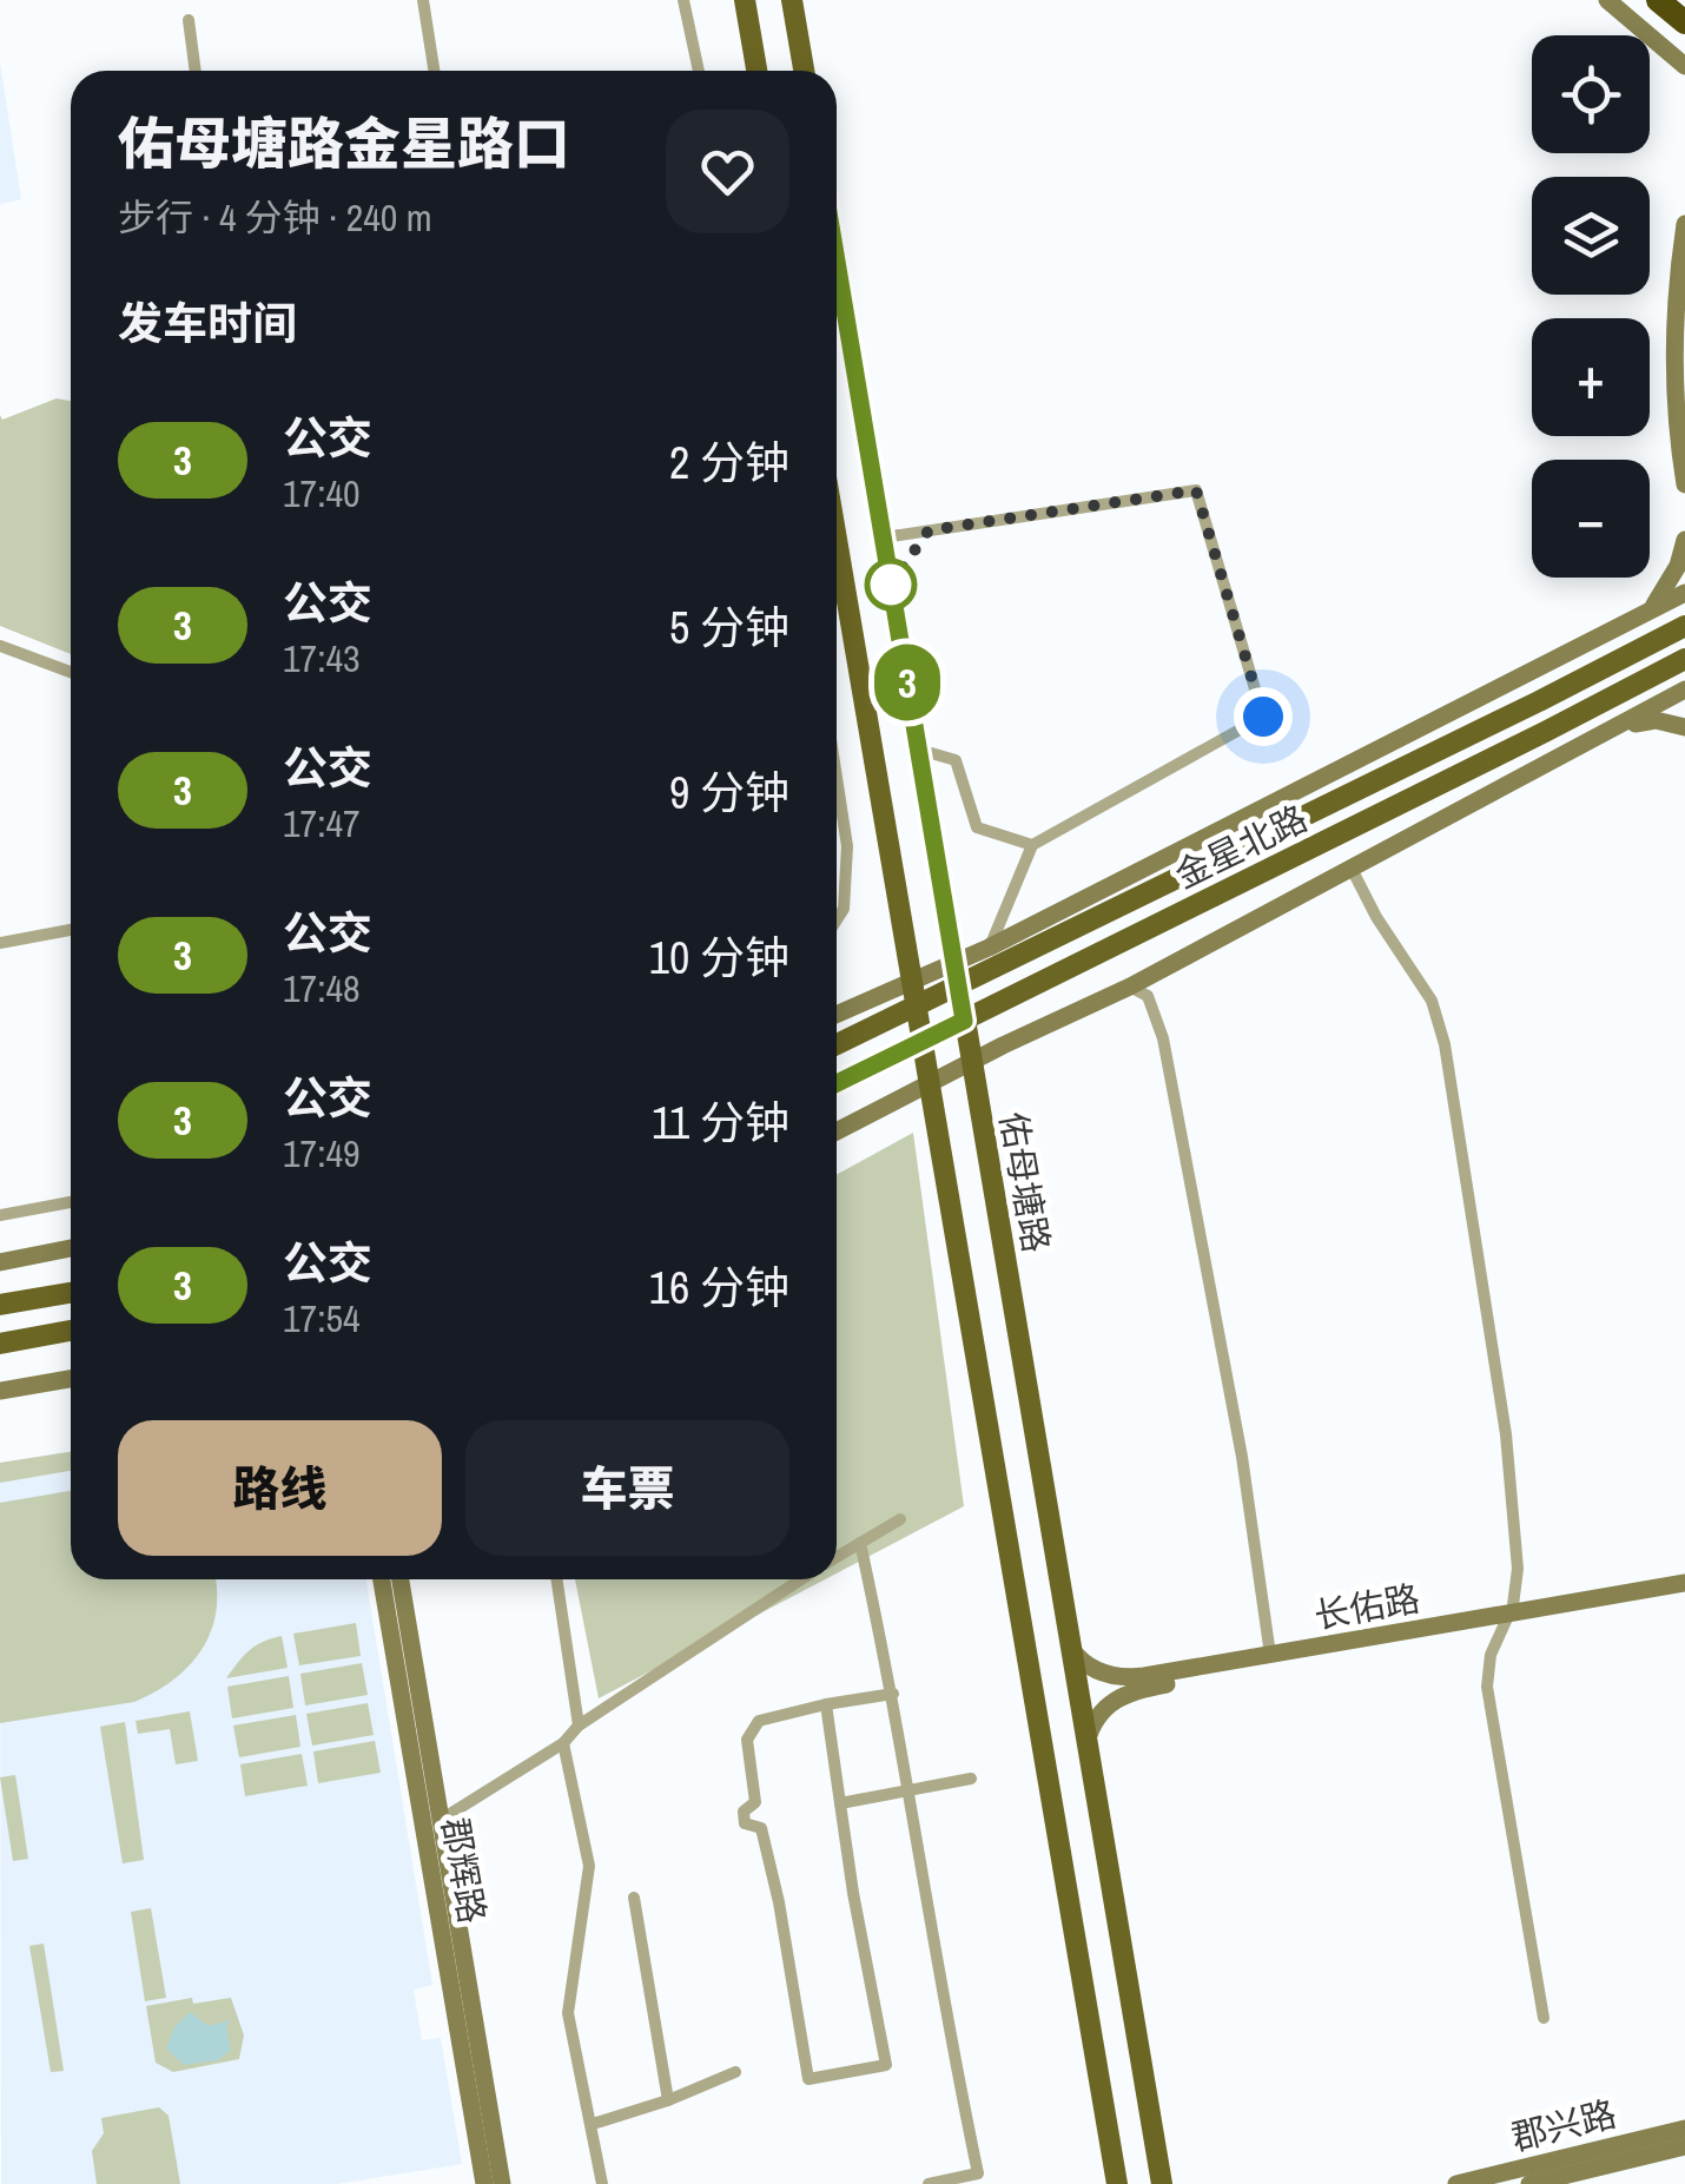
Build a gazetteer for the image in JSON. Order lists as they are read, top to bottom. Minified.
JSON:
{"streets":{"main road":["金星北路","佑母塘路"],"street":["长佑路","郡辉路","郡兴路"]},"crossings":[["金星北路","佑母塘路"],["佑母塘路","长佑路"]],"lines":["bus line 3"],"page":{"on_map":"3","map_buttons":["+","−"],"heading":[["佑母塘路金星路口","步行 · 4 分钟 · 240 m"],"发车时间"],"list":[{"mark":"3","name":"公交","note":"17:40","value":"2 分钟"},{"mark":"3","name":"公交","note":"17:43","value":"5 分钟"},{"mark":"3","name":"公交","note":"17:47","value":"9 分钟"},{"mark":"3","name":"公交","note":"17:48","value":"10 分钟"},{"mark":"3","name":"公交","note":"17:49","value":"11 分钟"},{"mark":"3","name":"公交","note":"17:54","value":"16 分钟"}],"buttons":["路线","车票"]}}
